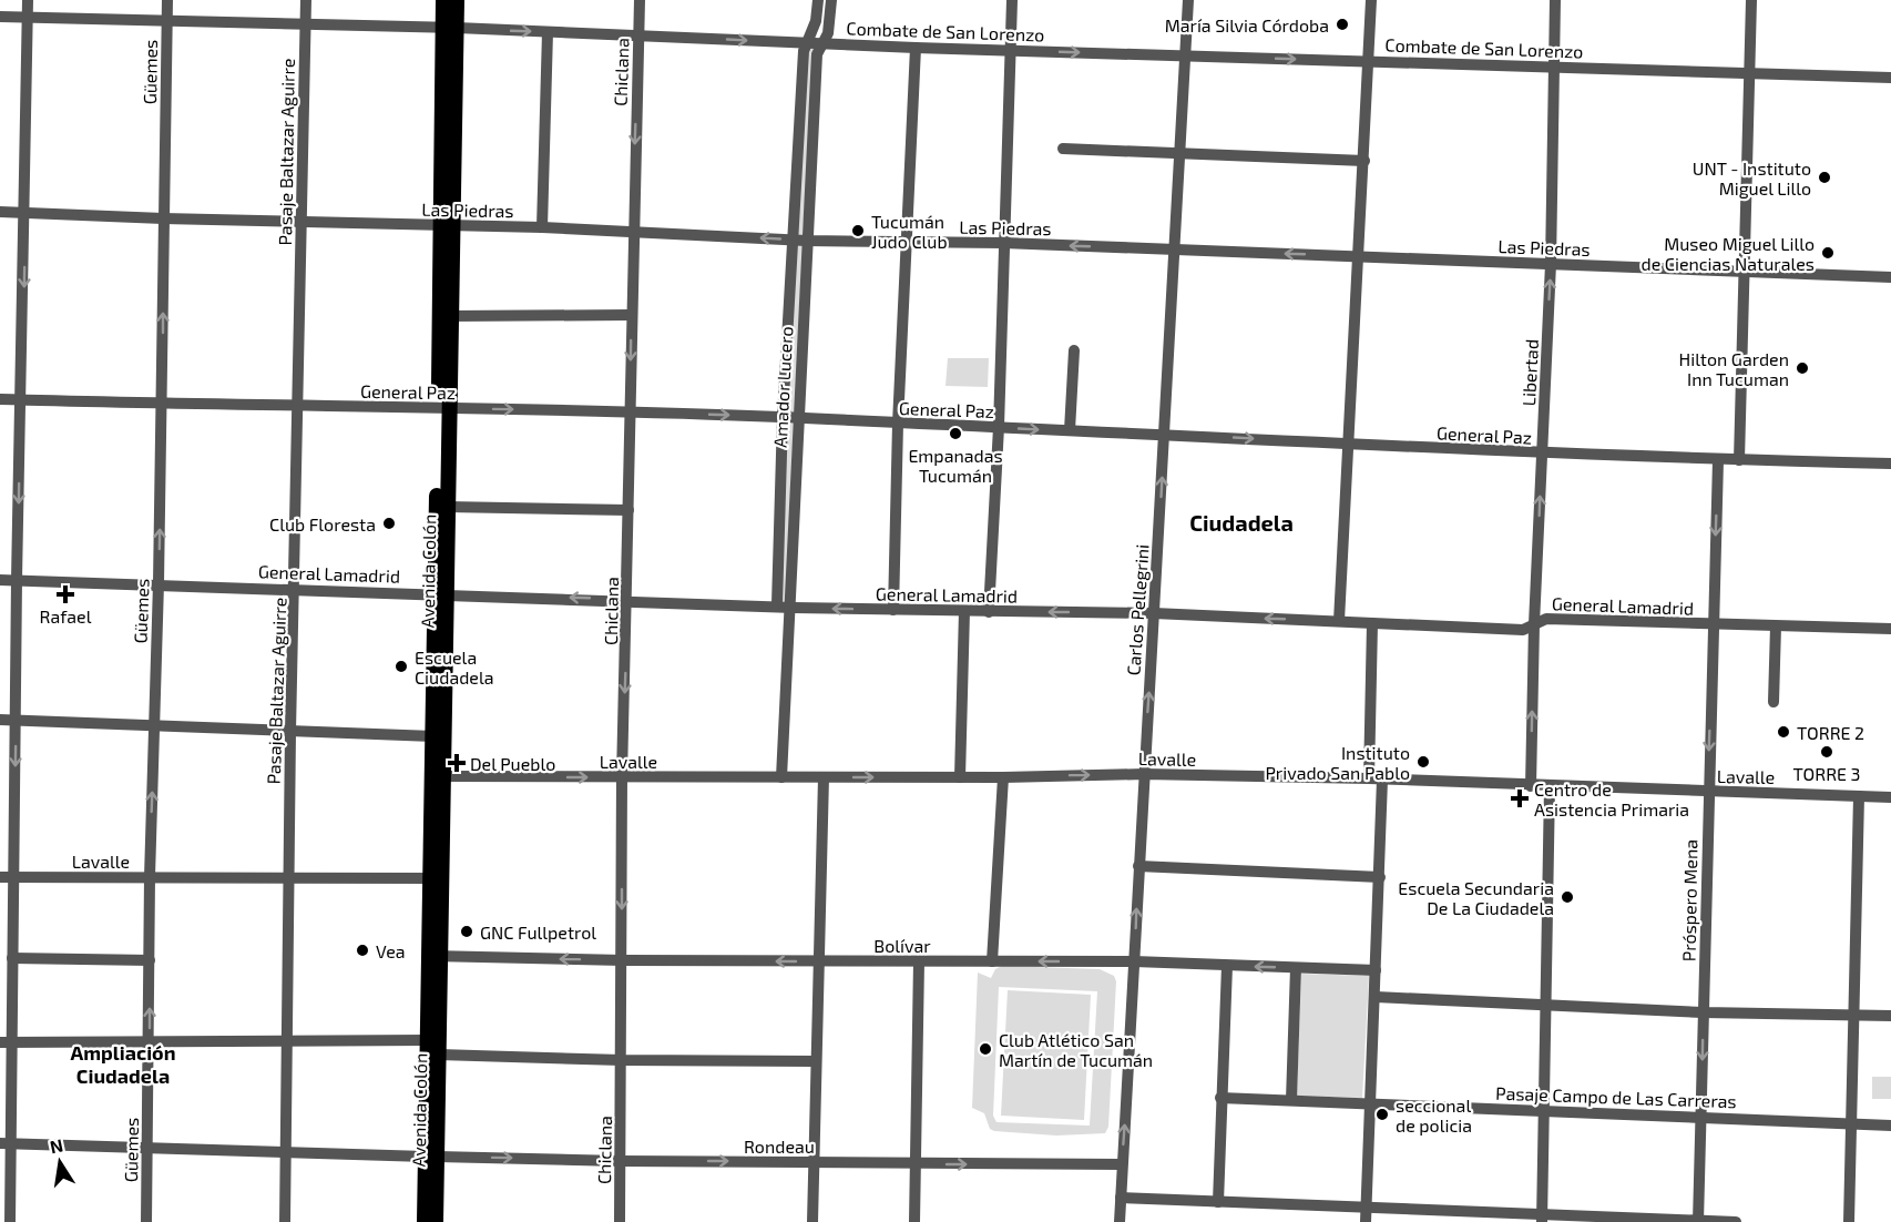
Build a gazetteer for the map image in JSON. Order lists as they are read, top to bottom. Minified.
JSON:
{"streets":{"main road":["Avenida Colón"],"street":["Combate de San Lorenzo","Güemes","Chiclana","Pasaje Baltazar Aguirre","Las Piedras","Libertad","Amador Lucero","General Paz","General Lamadrid","Carlos Pellegrini","Lavalle","Próspero Mena","Bolívar","Pasaje Campo de Las Carreras","Rondeau"]},"crossings":[["Combate de San Lorenzo","Güemes"],["Combate de San Lorenzo","Chiclana"],["Combate de San Lorenzo","Pasaje Baltazar Aguirre"],["Combate de San Lorenzo","Libertad"],["Combate de San Lorenzo","Amador Lucero"],["Combate de San Lorenzo","Avenida Colón"],["Combate de San Lorenzo","Carlos Pellegrini"],["Güemes","Las Piedras"],["Güemes","General Paz"],["Güemes","General Lamadrid"],["Güemes","Lavalle"],["Güemes","Rondeau"],["Chiclana","Las Piedras"],["Chiclana","General Paz"],["Chiclana","General Lamadrid"],["Chiclana","Lavalle"],["Chiclana","Bolívar"],["Chiclana","Rondeau"],["Pasaje Baltazar Aguirre","Las Piedras"],["Pasaje Baltazar Aguirre","General Paz"],["Pasaje Baltazar Aguirre","General Lamadrid"],["Pasaje Baltazar Aguirre","Lavalle"],["Pasaje Baltazar Aguirre","Rondeau"],["Las Piedras","Libertad"],["Las Piedras","Amador Lucero"],["Las Piedras","Avenida Colón"],["Las Piedras","Carlos Pellegrini"],["Libertad","General Paz"],["Libertad","General Lamadrid"],["Libertad","Lavalle"],["Amador Lucero","General Paz"],["Amador Lucero","General Lamadrid"],["Amador Lucero","Lavalle"],["General Paz","Avenida Colón"],["General Paz","Carlos Pellegrini"],["General Paz","Próspero Mena"],["Avenida Colón","General Lamadrid"],["Avenida Colón","Lavalle"],["Avenida Colón","Bolívar"],["Avenida Colón","Rondeau"],["General Lamadrid","Carlos Pellegrini"],["General Lamadrid","Próspero Mena"],["Carlos Pellegrini","Lavalle"],["Carlos Pellegrini","Bolívar"],["Carlos Pellegrini","Rondeau"],["Lavalle","Próspero Mena"],["Próspero Mena","Pasaje Campo de Las Carreras"]],"one_way":["Güemes","Chiclana","Libertad","Próspero Mena"],"districts":["Ciudadela","Ampliación Ciudadela"],"places":{"other":["María Silvia Córdoba","UNT - Instituto Miguel Lillo","Tucumán Judo Club","Museo Miguel Lillo de Ciencias Naturales","Hilton Garden Inn Tucuman","Empanadas Tucumán","Club Floresta","Escuela Ciudadela","TORRE 2","TORRE 3","Instituto Privado San Pablo","Escuela Secundaria De La Ciudadela","GNC Fullpetrol","Vea","Club Atlético San Martín de Tucumán","seccional de policia"],"health":["Rafael","Del Pueblo","Centro de Asistencia Primaria"]},"north":"top"}
